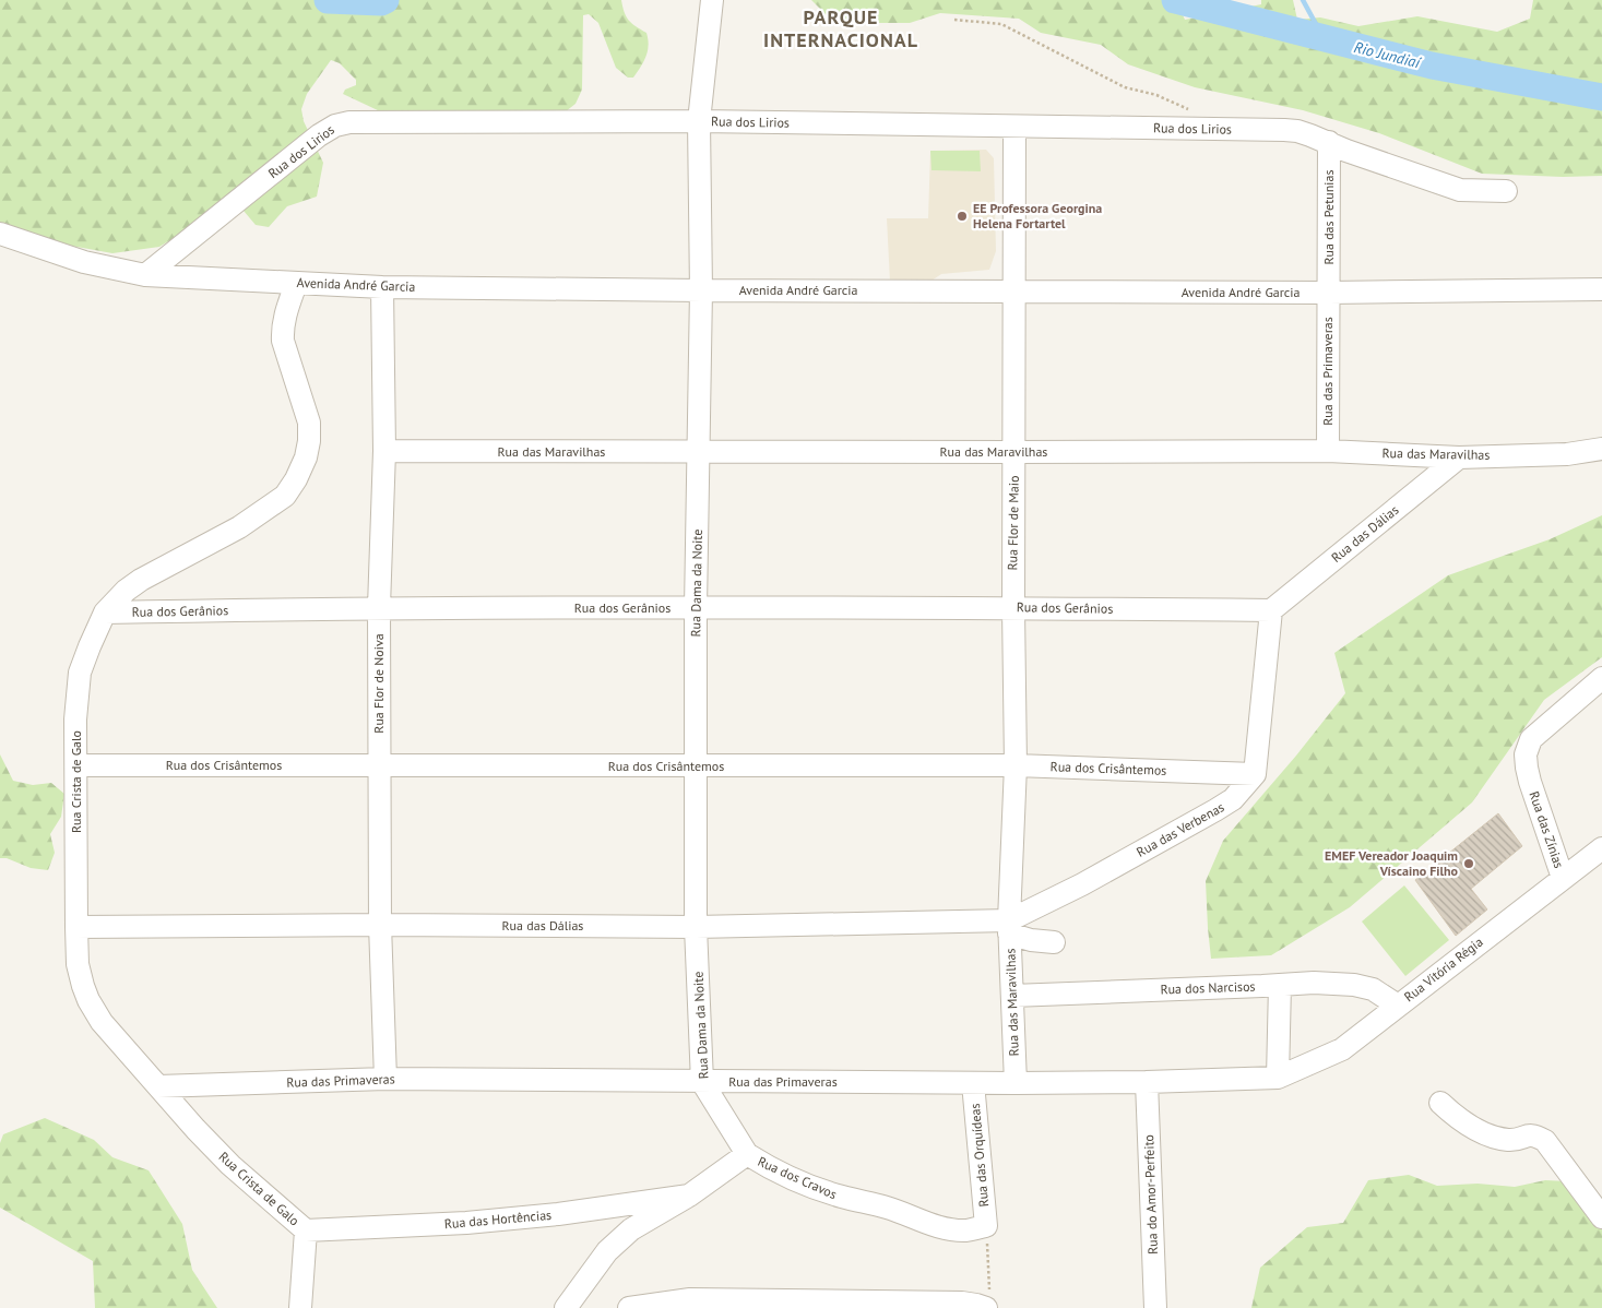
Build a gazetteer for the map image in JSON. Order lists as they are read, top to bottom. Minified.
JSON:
{"streets":{"street":["Rua dos Lirios","Rua das Petunias","Avenida André Garcia","Rua das Primaveras","Rua das Maravilhas","Rua Flor de Maio","Rua das Dálias","Rua Dama da Noite","Rua dos Gerânios","Rua Flor de Noiva","Rua dos Crisântemos","Rua Crista de Galo","Rua das Verbenas","Rua das Zínias","Rua Vitória Régia","Rua dos Narcisos","Rua das Orquídeas","Rua dos Cravos","Rua do Amor-Perfeito","Rua das Hortências"]},"crossings":[["Rua dos Lirios","Rua das Petunias"],["Rua dos Lirios","Avenida André Garcia"],["Rua dos Lirios","Rua Flor de Maio"],["Rua dos Lirios","Rua Dama da Noite"],["Rua das Petunias","Avenida André Garcia"],["Rua das Petunias","Rua das Primaveras"],["Avenida André Garcia","Rua das Primaveras"],["Avenida André Garcia","Rua Flor de Maio"],["Avenida André Garcia","Rua Dama da Noite"],["Avenida André Garcia","Rua Flor de Noiva"],["Avenida André Garcia","Rua Crista de Galo"],["Rua das Primaveras","Rua das Maravilhas"],["Rua das Primaveras","Rua Dama da Noite"],["Rua das Primaveras","Rua Flor de Noiva"],["Rua das Primaveras","Rua Crista de Galo"],["Rua das Primaveras","Rua Vitória Régia"],["Rua das Primaveras","Rua das Orquídeas"],["Rua das Primaveras","Rua do Amor-Perfeito"],["Rua das Maravilhas","Rua Flor de Maio"],["Rua das Maravilhas","Rua das Dálias"],["Rua das Maravilhas","Rua Dama da Noite"],["Rua das Maravilhas","Rua Flor de Noiva"],["Rua das Maravilhas","Rua das Verbenas"],["Rua das Maravilhas","Rua dos Narcisos"],["Rua Flor de Maio","Rua das Dálias"],["Rua Flor de Maio","Rua dos Gerânios"],["Rua Flor de Maio","Rua dos Crisântemos"],["Rua Flor de Maio","Rua das Verbenas"],["Rua das Dálias","Rua Dama da Noite"],["Rua das Dálias","Rua dos Gerânios"],["Rua das Dálias","Rua Flor de Noiva"],["Rua das Dálias","Rua Crista de Galo"],["Rua das Dálias","Rua das Verbenas"],["Rua Dama da Noite","Rua dos Gerânios"],["Rua Dama da Noite","Rua dos Crisântemos"],["Rua Dama da Noite","Rua dos Cravos"],["Rua dos Gerânios","Rua Flor de Noiva"],["Rua dos Gerânios","Rua Crista de Galo"],["Rua Flor de Noiva","Rua dos Crisântemos"],["Rua dos Crisântemos","Rua Crista de Galo"],["Rua dos Crisântemos","Rua das Verbenas"],["Rua Crista de Galo","Rua das Hortências"],["Rua das Zínias","Rua Vitória Régia"],["Rua Vitória Régia","Rua dos Narcisos"],["Rua das Orquídeas","Rua dos Cravos"],["Rua dos Cravos","Rua das Hortências"]],"districts":["PARQUE INTERNACIONAL"],"water":["Rio Jundiaí"],"places":["EE Professora Georgina Helena Fortartel","EMEF Vereador Joaquim Víscaino Filho"]}
